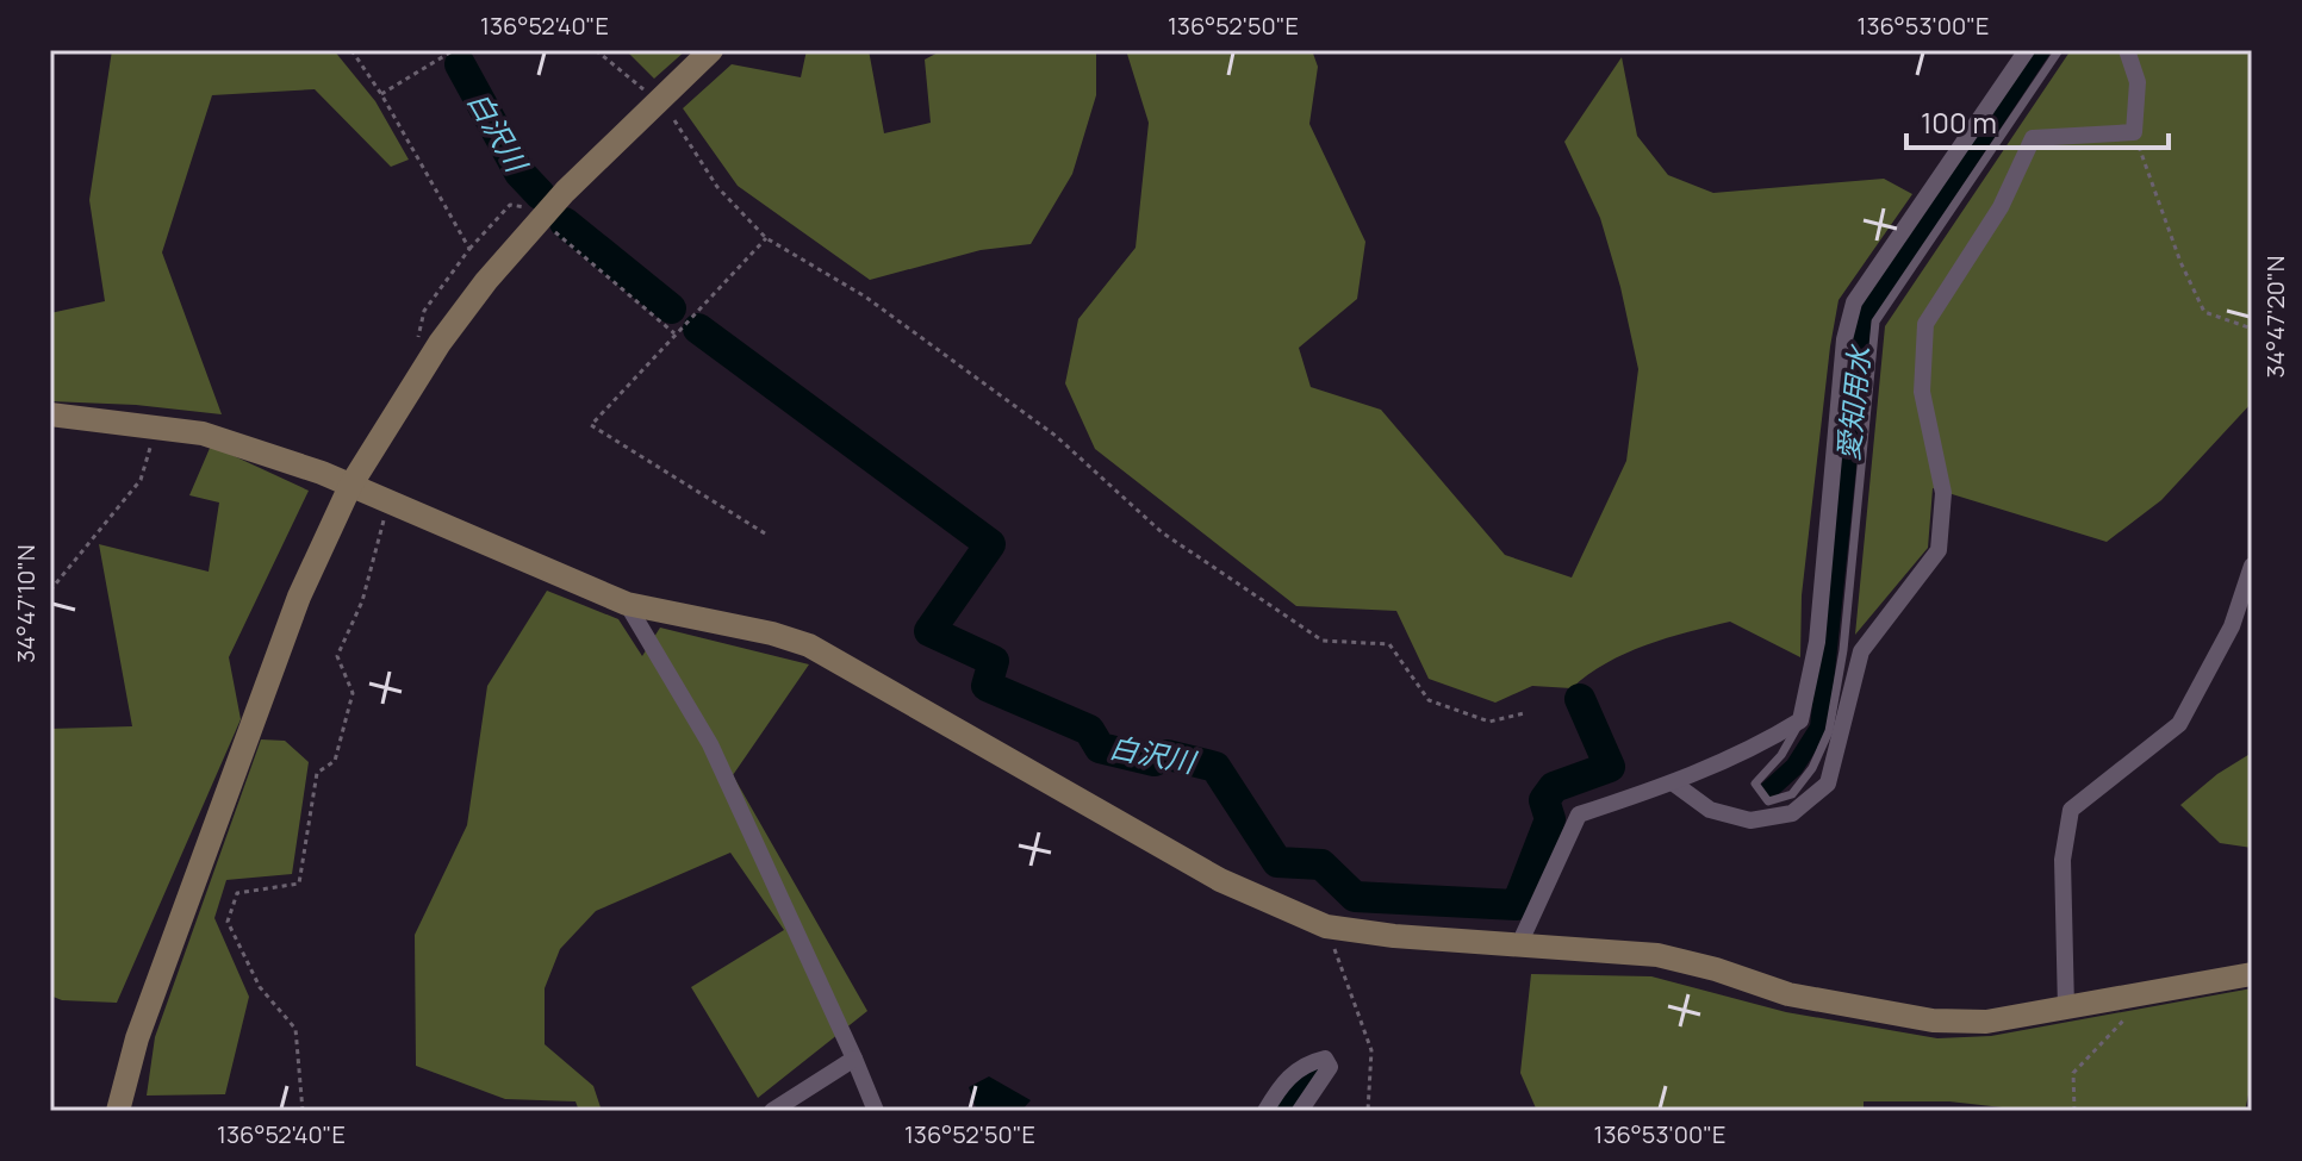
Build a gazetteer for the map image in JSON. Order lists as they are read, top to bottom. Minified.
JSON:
{"water":["白沢川","愛知用水"],"scale_bar":"100 m","coordinates":["136°52'40\"E","136°52'50\"E","136°53'00\"E","34°47'20\"N","34°47'10\"N"]}
